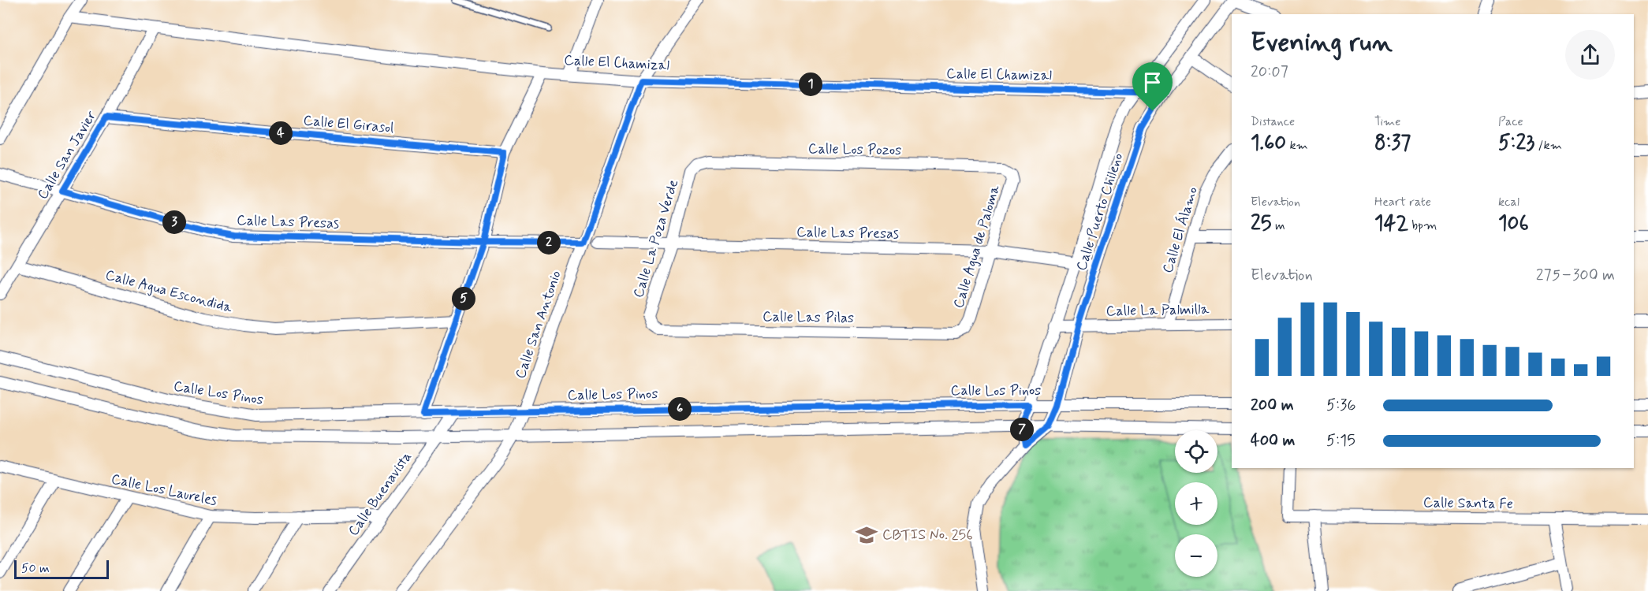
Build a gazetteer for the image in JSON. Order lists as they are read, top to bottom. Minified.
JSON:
{"streets":{"street":["Calle El Chamizal","Calle El Girasol","Calle Los Pozos","Calle San Javier","Calle Puerto Chileno","Calle Las Presas","Calle El Álamo","Calle La Poza Verde","Calle Agua de Paloma","Calle Agua Escondida","Calle La Palmilla","Calle Las Pilas","Calle San Antonio","Calle Los Pinos","Calle Los Laureles","Calle Buenavista","Calle Santa Fe"]},"crossings":[["Calle El Chamizal","Calle San Javier"],["Calle El Chamizal","Calle Puerto Chileno"],["Calle El Chamizal","Calle San Antonio"],["Calle El Girasol","Calle San Javier"],["Calle Los Pozos","Calle La Poza Verde"],["Calle Los Pozos","Calle Agua de Paloma"],["Calle San Javier","Calle Las Presas"],["Calle San Javier","Calle Agua Escondida"],["Calle Puerto Chileno","Calle Las Presas"],["Calle Puerto Chileno","Calle La Palmilla"],["Calle Puerto Chileno","Calle Los Pinos"],["Calle Las Presas","Calle La Poza Verde"],["Calle Las Presas","Calle Agua de Paloma"],["Calle Las Presas","Calle San Antonio"],["Calle El Álamo","Calle La Palmilla"],["Calle La Poza Verde","Calle Las Pilas"],["Calle Agua de Paloma","Calle Las Pilas"],["Calle San Antonio","Calle Los Pinos"],["Calle Los Pinos","Calle Buenavista"],["Calle Los Laureles","Calle Buenavista"]],"places":{"school or university":["CBTIS No. 256"]},"scale_bar":"50 m","page":{"heading":["Evening run","20:07"],"pins":["1","4","3","2","5","6","7"],"stats":[["Distance","1.60 km"],["Time","8:37"],["Pace","5:23 /km"],["Elevation","25 m"],["Heart rate","142 bpm"],["kcal","106"]],"chart":["Elevation","275–300 m"],"list":[{"name":"200 m","note":"5:36"},{"name":"400 m","note":"5:15"}],"map_buttons":["+","−"],"scale":"50 m"}}
